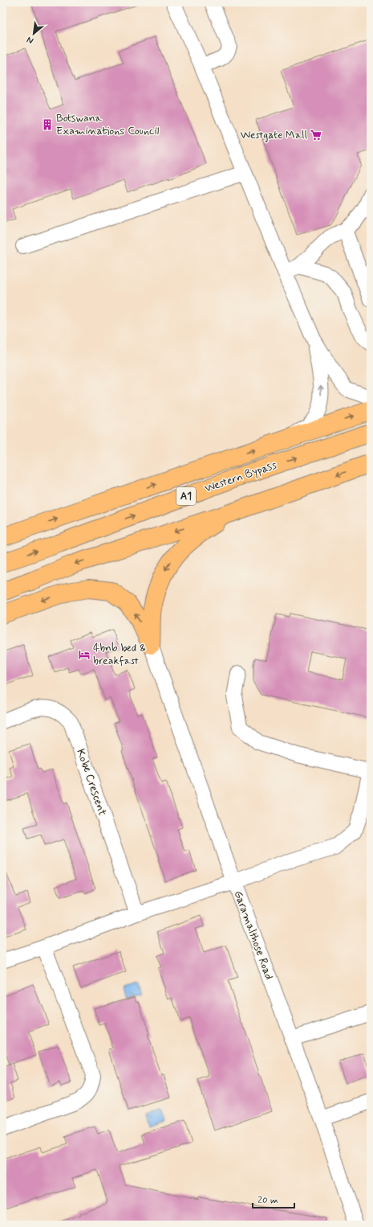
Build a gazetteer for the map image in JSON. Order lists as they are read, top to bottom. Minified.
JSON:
{"streets":{"main road":["Western Bypass","A1"],"street":["Kobe Crescent","Garamalthose Road"]},"places":{"building":["Botswana Examinations Council"],"supermarket":["Westgate Mall"],"hotel":["4bnb bed & breakfast"]},"scale_bar":"20 m","north":"bottom left"}
